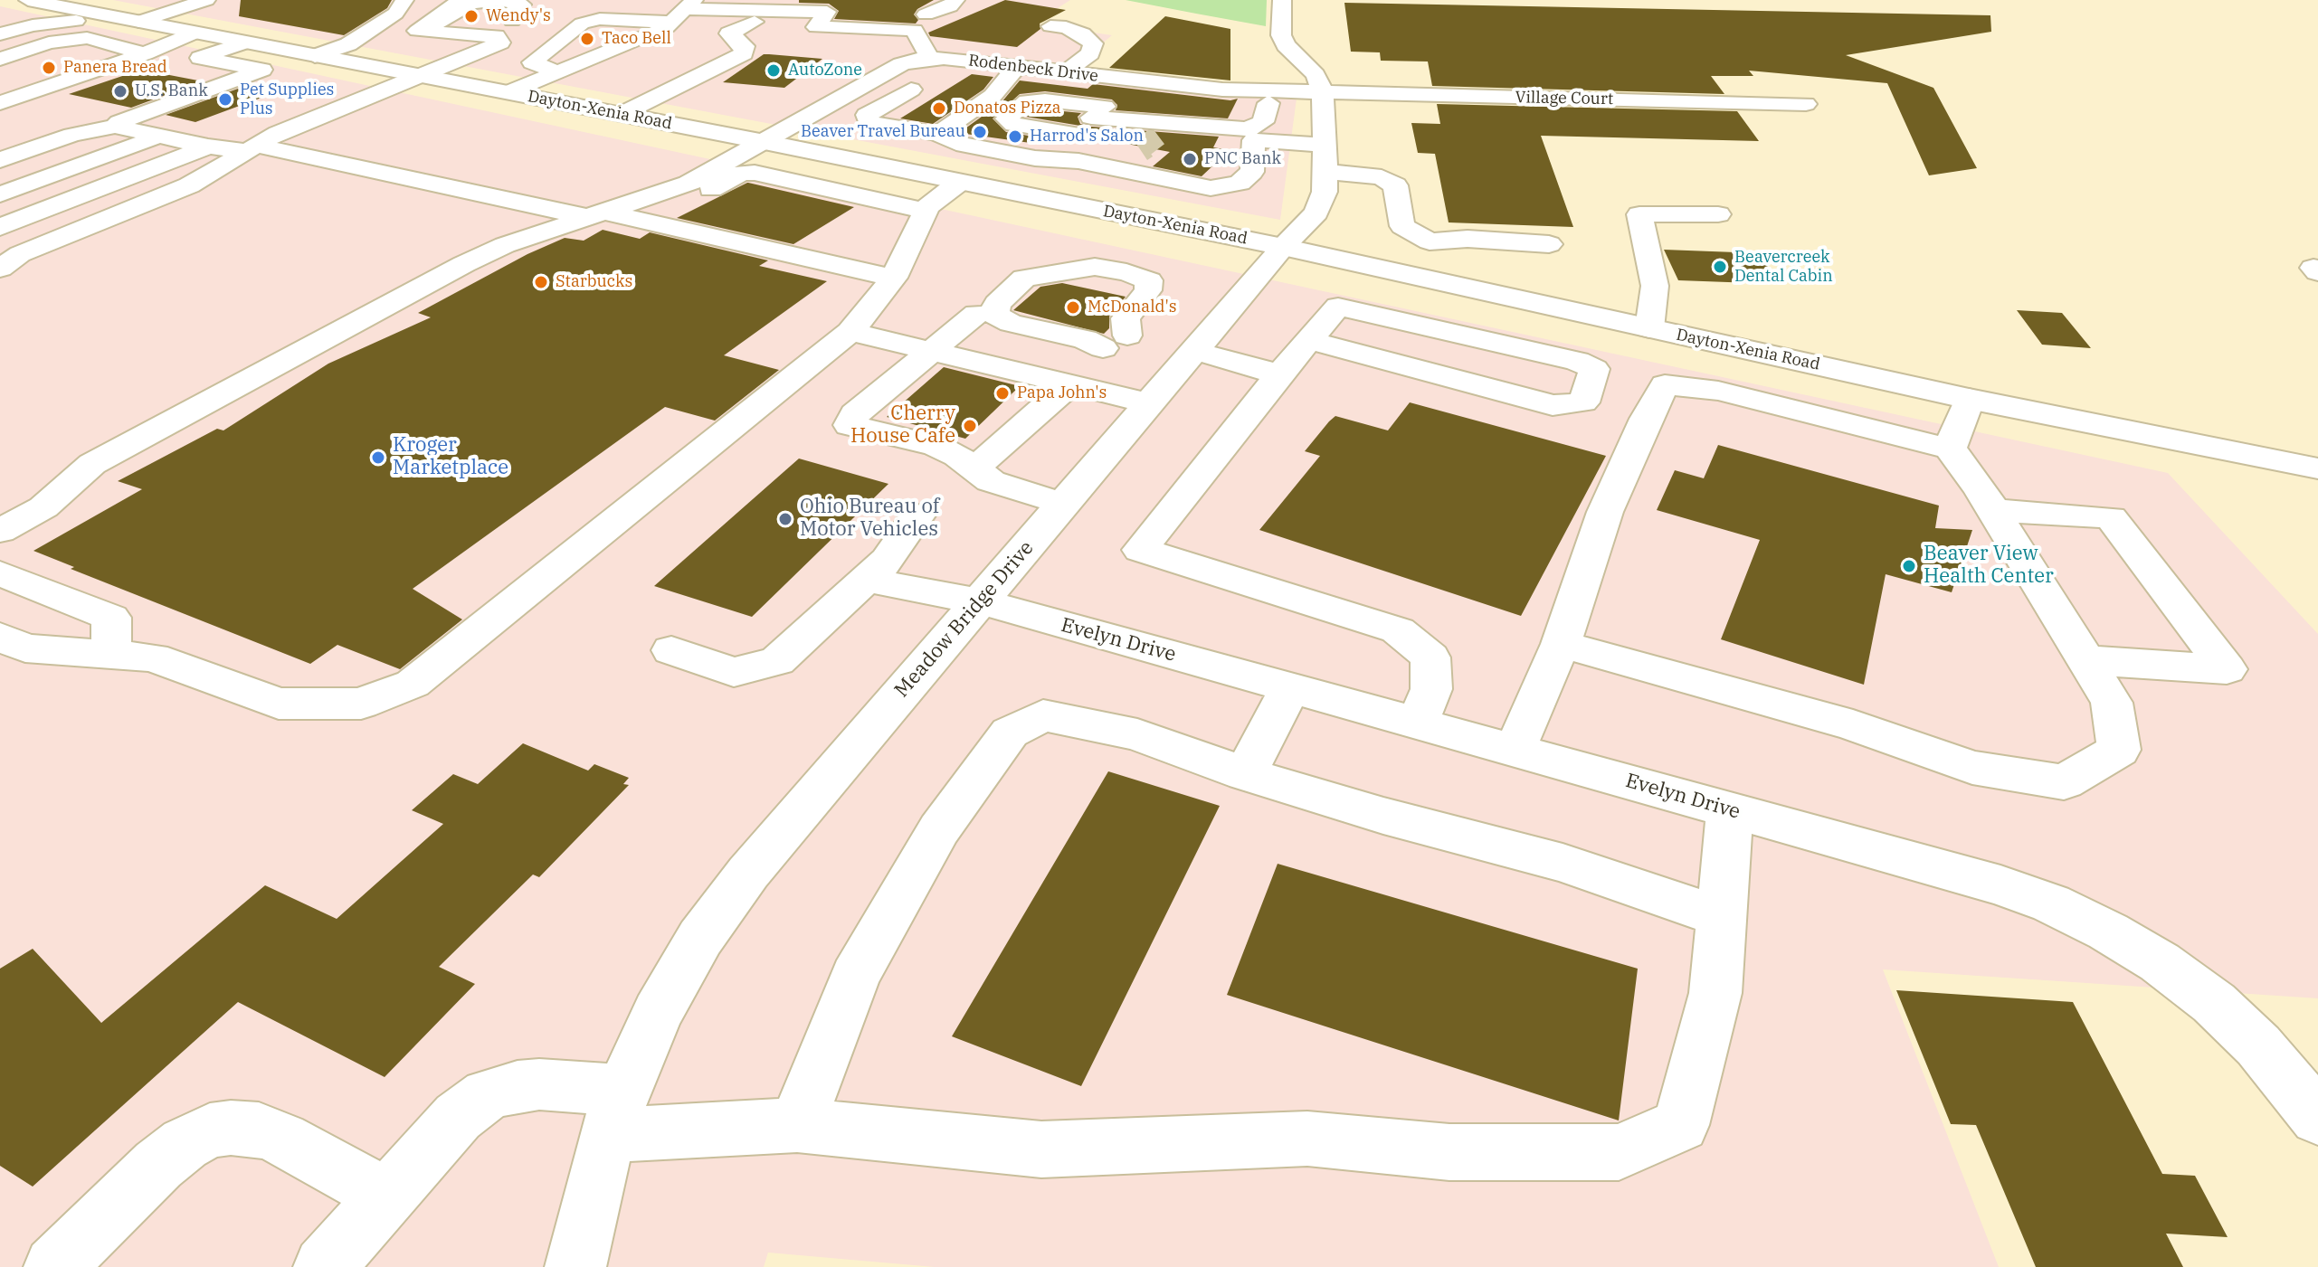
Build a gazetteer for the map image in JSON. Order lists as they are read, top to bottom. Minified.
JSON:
{"streets":{"street":["Rodenbeck Drive","Village Court","Dayton-Xenia Road","Meadow Bridge Drive","Evelyn Drive"]},"crossings":[["Rodenbeck Drive","Village Court"],["Rodenbeck Drive","Dayton-Xenia Road"],["Rodenbeck Drive","Meadow Bridge Drive"],["Village Court","Meadow Bridge Drive"],["Dayton-Xenia Road","Meadow Bridge Drive"],["Meadow Bridge Drive","Evelyn Drive"]],"places":["Wendy's","Taco Bell","Panera Bread","AutoZone","U.S. Bank","Pet Supplies Plus","Donatos Pizza","Beaver Travel Bureau","Harrod's Salon","PNC Bank","Beavercreek Dental Cabin","Starbucks","McDonald's","Papa John's","Cherry House Cafe","Kroger Marketplace","Ohio Bureau of Motor Vehicles","Beaver View Health Center"]}
